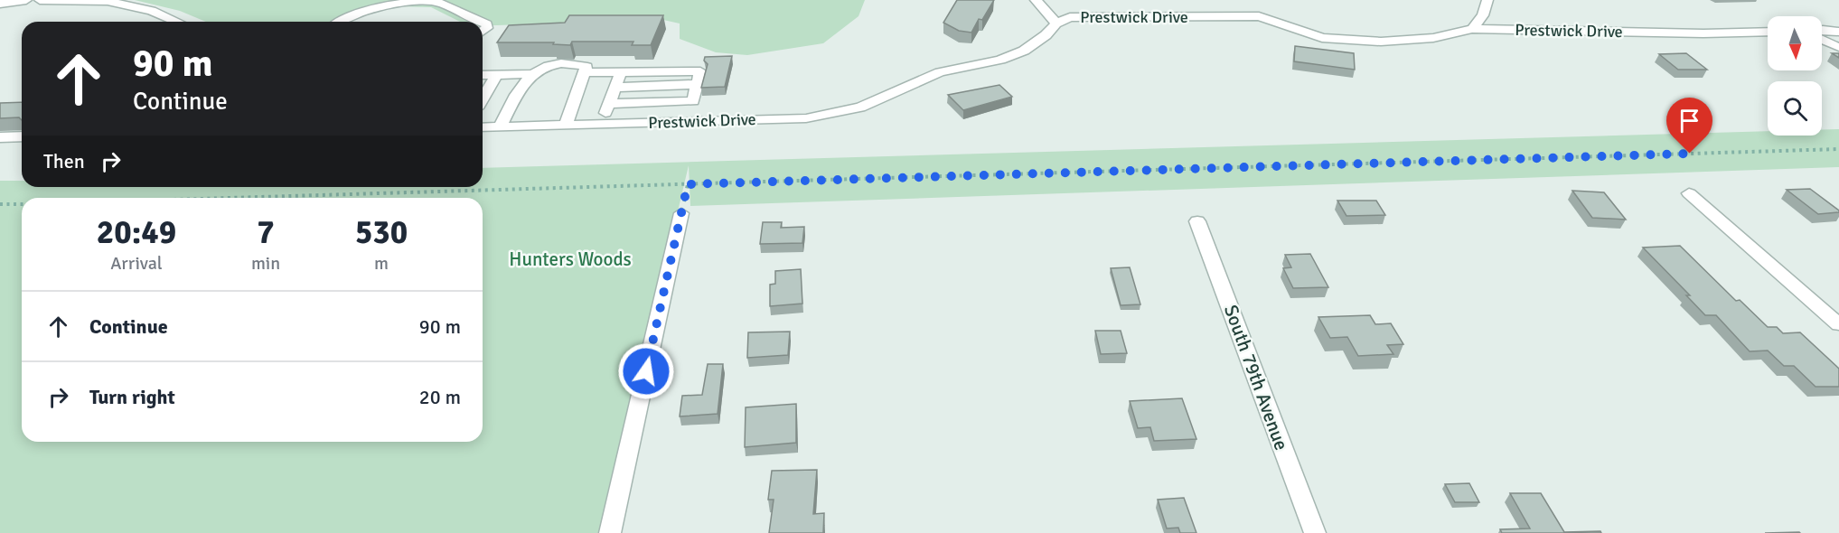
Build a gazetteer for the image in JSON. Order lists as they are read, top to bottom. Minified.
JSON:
{"streets":{"street":["Prestwick Drive","South 79th Avenue"]},"parks":["Hunters Woods"],"north":"bottom","page":{"turn":["90 m","Continue"],"then":"Then","eta":["20:49","Arrival","7","min","530","m"],"list":[{"name":"Continue","value":"90 m"},{"name":"Turn right","value":"20 m"}]}}
